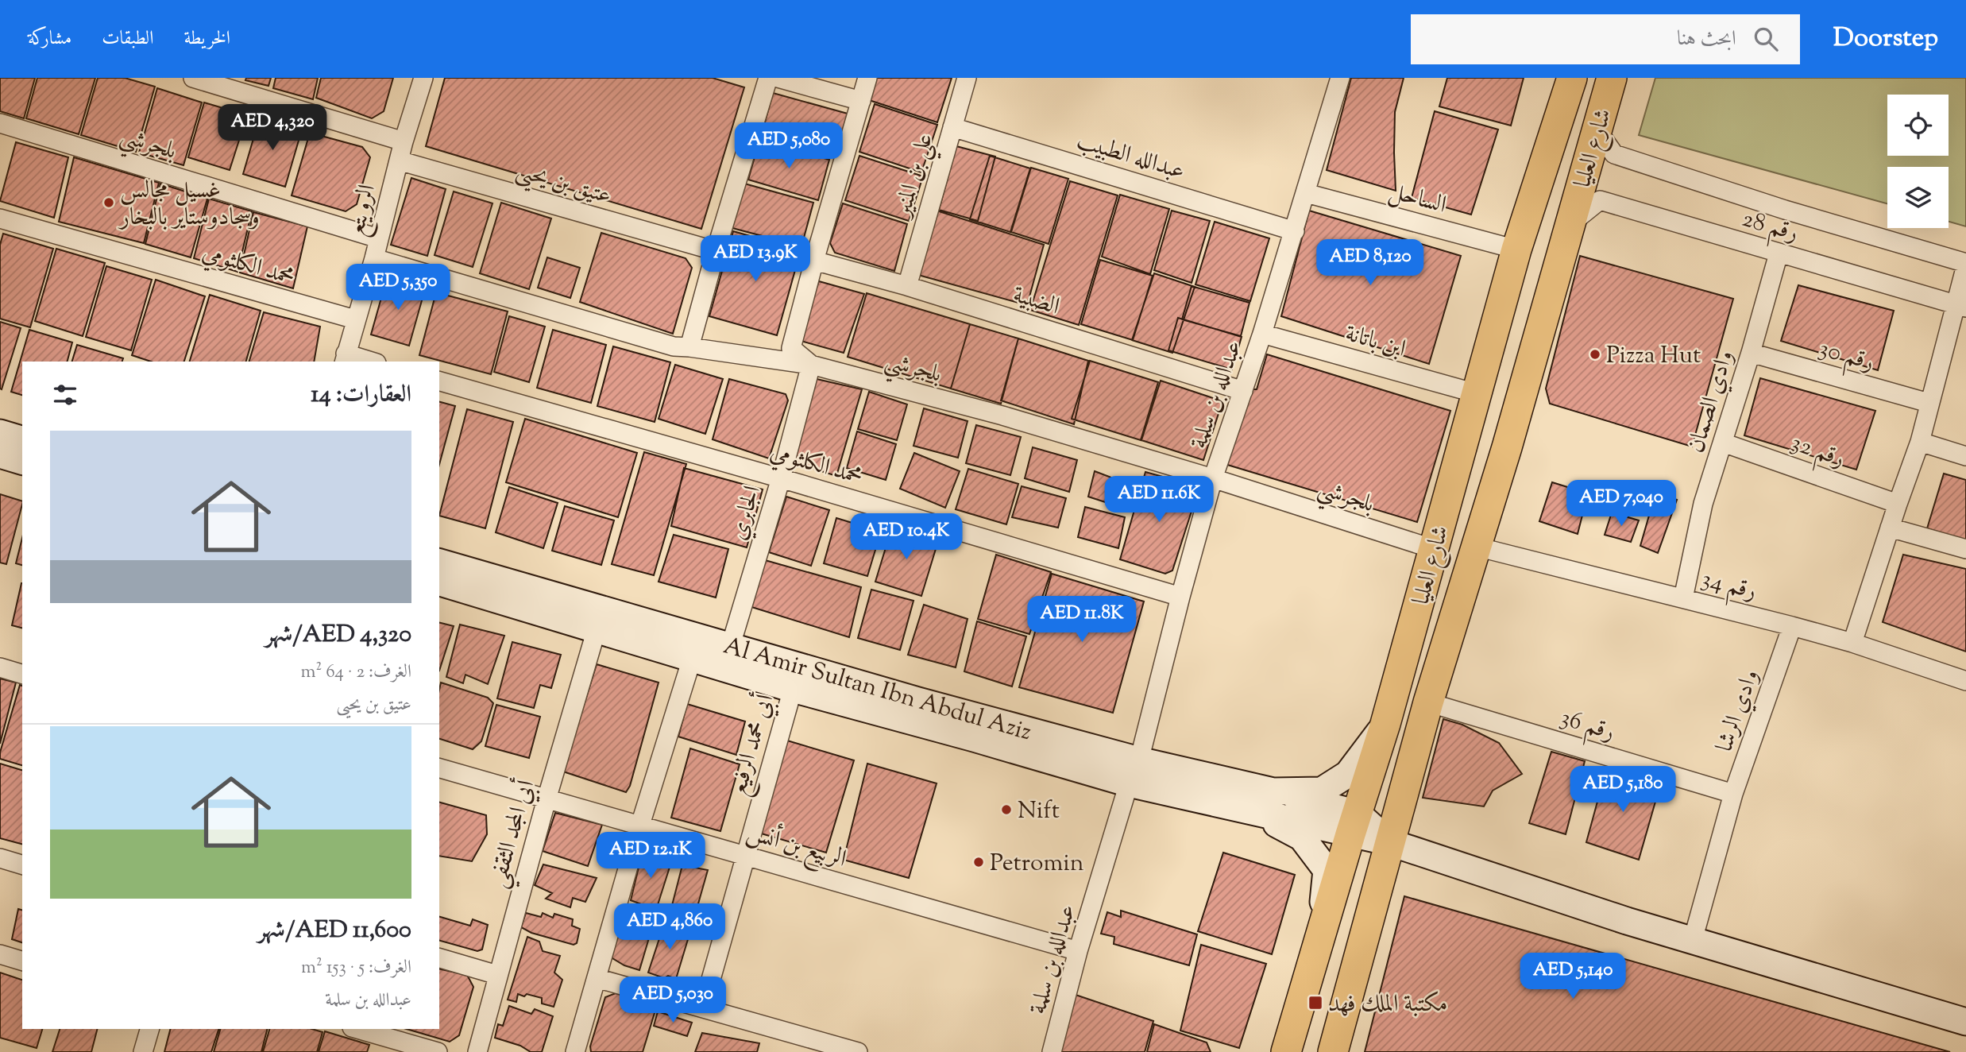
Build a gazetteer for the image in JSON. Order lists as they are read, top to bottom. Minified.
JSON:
{"streets":{"main road":["شارع العليا"],"street":["بلجرشي","عبدالله الطبيب","علي بن المنير","عتيق بن يحيى","الساحل","الرويتع","رقم 28","محمد الكلثومي","الضبية","ابن باتانة","رقم 30","عبدالله بن سلمة","وادي الصمان","رقم 32","الجابري","رقم 34","Al Amir Sultan Ibn Abdul Aziz","وادي الرشا","رقم 36","أبي محمد الرفيع","أبي المجد الثقفي","الربيع بن أنس"]},"crossings":[["بلجرشي","شارع العليا"],["بلجرشي","الرويتع"],["بلجرشي","عبدالله بن سلمة"],["بلجرشي","الجابري"],["شارع العليا","الساحل"],["شارع العليا","رقم 28"],["شارع العليا","ابن باتانة"],["شارع العليا","رقم 34"],["شارع العليا","Al Amir Sultan Ibn Abdul Aziz"],["شارع العليا","رقم 36"],["عبدالله الطبيب","علي بن المنير"],["عبدالله الطبيب","عبدالله بن سلمة"],["علي بن المنير","الضبية"],["عتيق بن يحيى","الرويتع"],["الساحل","عبدالله بن سلمة"],["الرويتع","محمد الكلثومي"],["رقم 28","وادي الصمان"],["محمد الكلثومي","عبدالله بن سلمة"],["محمد الكلثومي","الجابري"],["الضبية","عبدالله بن سلمة"],["ابن باتانة","عبدالله بن سلمة"],["رقم 30","وادي الصمان"],["عبدالله بن سلمة","Al Amir Sultan Ibn Abdul Aziz"],["عبدالله بن سلمة","الربيع بن أنس"],["وادي الصمان","رقم 32"],["وادي الصمان","رقم 34"],["الجابري","Al Amir Sultan Ibn Abdul Aziz"],["رقم 34","وادي الرشا"],["Al Amir Sultan Ibn Abdul Aziz","وادي الرشا"],["Al Amir Sultan Ibn Abdul Aziz","أبي محمد الرفيع"],["Al Amir Sultan Ibn Abdul Aziz","أبي المجد الثقفي"],["وادي الرشا","رقم 36"],["أبي محمد الرفيع","الربيع بن أنس"],["أبي المجد الثقفي","الربيع بن أنس"]],"places":{"other":["غسيل مجالس وسجادوستاير بالبخار","Pizza Hut","Nift","Petromin"],"transit":["مكتبة الملك فهد"]},"page":{"header":"Doorstep","search":"ابحث هنا","nav":["الخريطة","الطبقات","مشاركة"],"price":["AED 4,320","AED 5,080","AED 13.9K","AED 8,120","AED 5,350","AED 11.6K","AED 7,040","AED 10.4K","AED 11.8K","AED 5,180","AED 12.1K","AED 4,860","AED 5,140","AED 5,030"],"heading":"العقارات: 14","list":[{"name":"AED 4,320/شهر","note":"الغرف: 2 · 64 m² · عتيق بن يحيى"},{"name":"AED 11,600/شهر","note":"الغرف: 5 · 153 m² · عبدالله بن سلمة"}]}}
